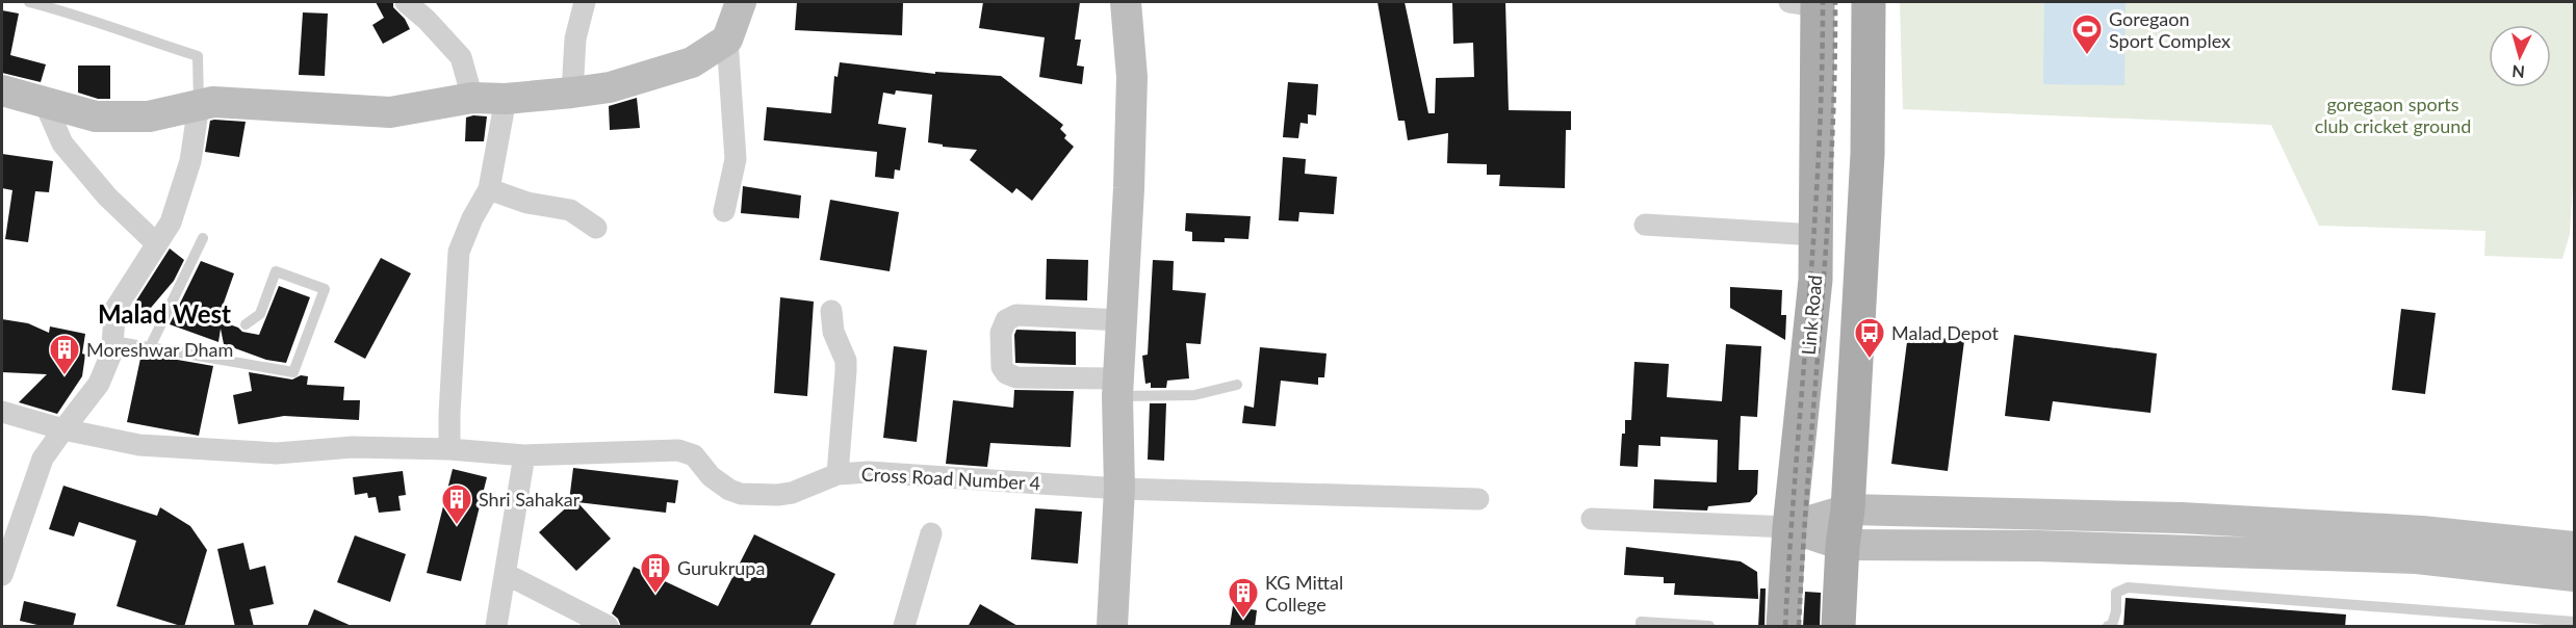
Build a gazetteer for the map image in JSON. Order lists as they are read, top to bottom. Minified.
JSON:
{"streets":{"main road":["Link Road"],"street":["Cross Road Number 4"]},"districts":["Malad West"],"parks":["goregaon sports club cricket ground"],"places":{"sports":["Goregaon Sport Complex"],"bus stop":["Malad Depot"],"building":["Moreshwar Dham","Shri Sahakar","Gurukrupa","KG Mittal College"]},"north":"bottom"}
